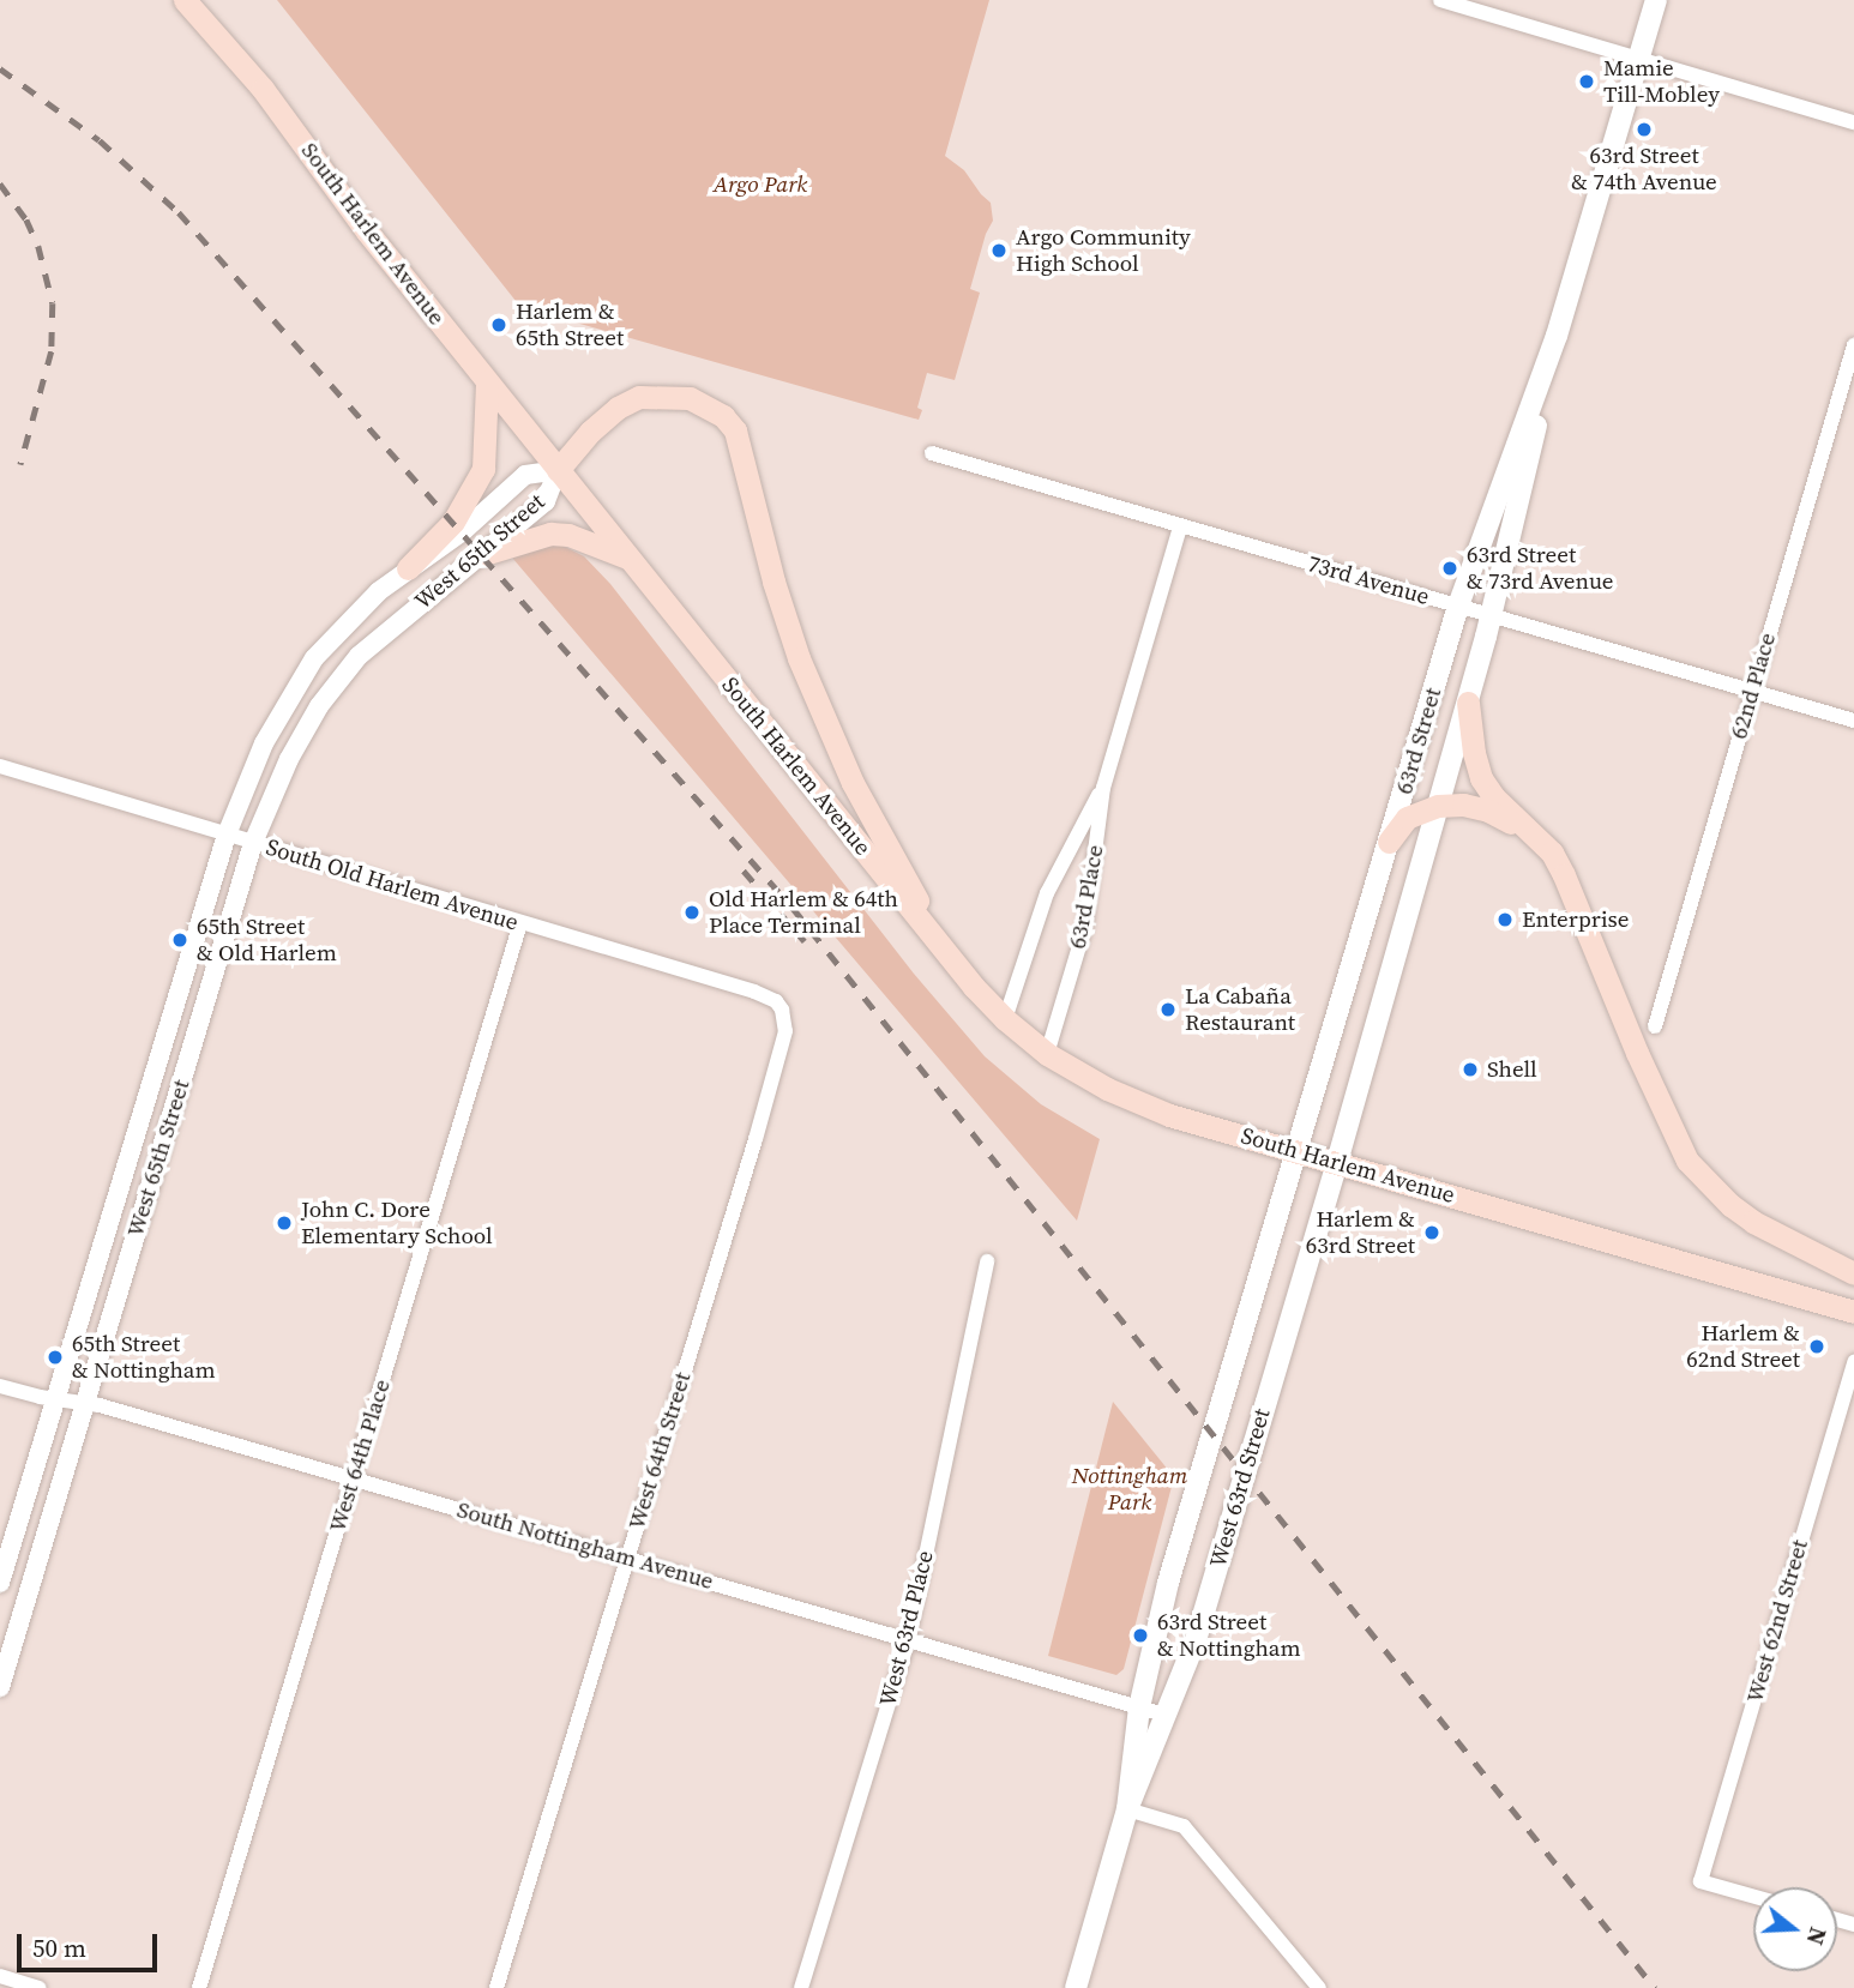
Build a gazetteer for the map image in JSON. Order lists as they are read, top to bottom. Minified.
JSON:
{"streets":{"main road":["South Harlem Avenue","63rd Street","West 63rd Street"],"street":["West 65th Street","73rd Avenue","62nd Place","South Old Harlem Avenue","63rd Place","West 64th Street","West 64th Place","South Nottingham Avenue","West 62nd Street","West 63rd Place"]},"crossings":[["South Harlem Avenue","West 65th Street"],["South Harlem Avenue","63rd Street"],["South Harlem Avenue","63rd Place"],["South Harlem Avenue","West 63rd Street"],["West 65th Street","South Old Harlem Avenue"],["West 65th Street","South Nottingham Avenue"],["73rd Avenue","62nd Place"],["73rd Avenue","63rd Street"],["73rd Avenue","63rd Place"],["63rd Street","West 63rd Street"],["South Old Harlem Avenue","West 64th Street"],["South Old Harlem Avenue","West 64th Place"],["West 64th Street","South Nottingham Avenue"],["West 64th Place","South Nottingham Avenue"],["West 63rd Street","South Nottingham Avenue"],["South Nottingham Avenue","West 63rd Place"]],"parks":["Argo Park","Nottingham Park"],"places":["Mamie Till-Mobley","63rd Street & 74th Avenue","Argo Community High School","Harlem & 65th Street","63rd Street & 73rd Avenue","Old Harlem & 64th Place Terminal","Enterprise","65th Street & Old Harlem","La Cabaña Restaurant","Shell","John C. Dore Elementary School","Harlem & 63rd Street","Harlem & 62nd Street","65th Street & Nottingham","63rd Street & Nottingham"],"scale_bar":"50 m","north":"right"}
